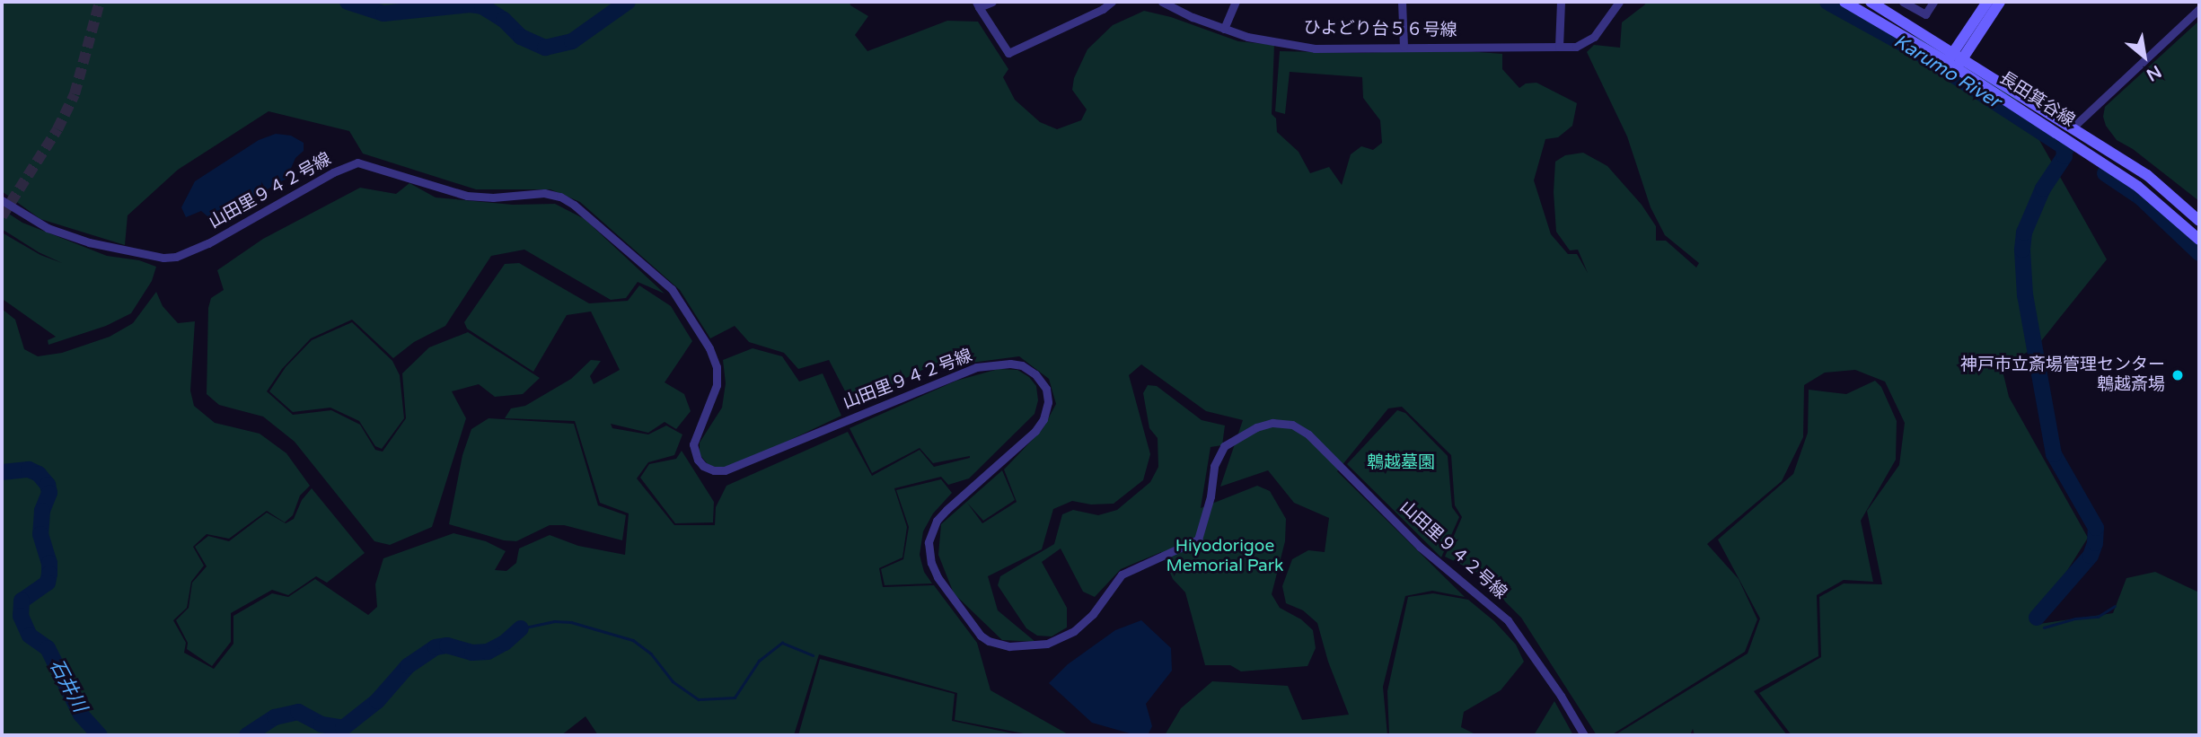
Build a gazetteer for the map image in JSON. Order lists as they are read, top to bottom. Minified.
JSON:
{"streets":{"street":["ひよどり台５６号線","長田箕谷線","山田里９４２号線"]},"water":["Karumo River","石井川"],"parks":["鵯越墓園","Hiyodorigoe Memorial Park"],"places":["神戸市立斎場管理センター 鵯越斎場"],"north":"bottom right"}
